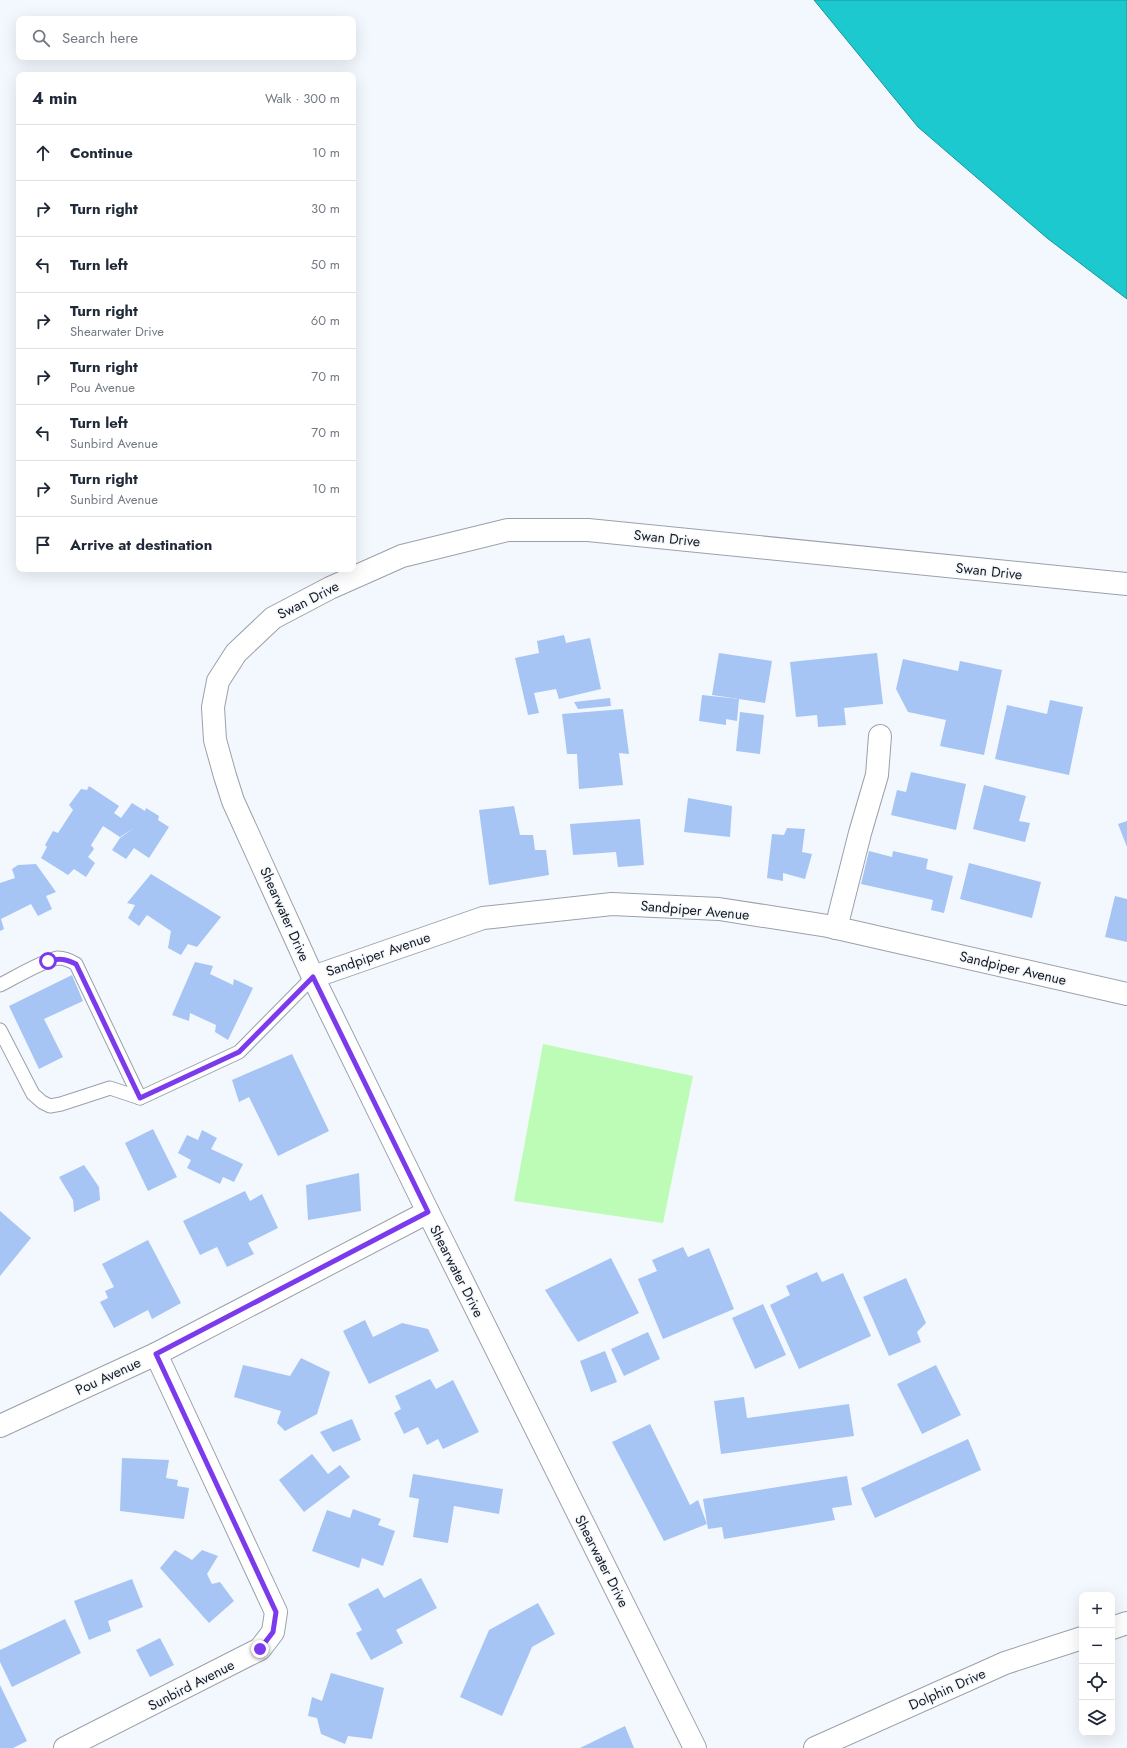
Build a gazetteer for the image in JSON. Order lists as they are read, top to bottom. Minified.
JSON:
{"streets":{"street":["Swan Drive","Sandpiper Avenue","Shearwater Drive","Pou Avenue","Sunbird Avenue","Dolphin Drive"]},"crossings":[["Swan Drive","Shearwater Drive"],["Sandpiper Avenue","Shearwater Drive"],["Shearwater Drive","Pou Avenue"],["Pou Avenue","Sunbird Avenue"]],"page":{"search":"Search here","heading":["4 min","Walk · 300 m"],"list":[["Continue","10 m"],["Turn right","30 m"],["Turn left","50 m"],["Turn right","Shearwater Drive","60 m"],["Turn right","Pou Avenue","70 m"],["Turn left","Sunbird Avenue","70 m"],["Turn right","Sunbird Avenue","10 m"],"Arrive at destination"],"map_buttons":["+","−"]}}
